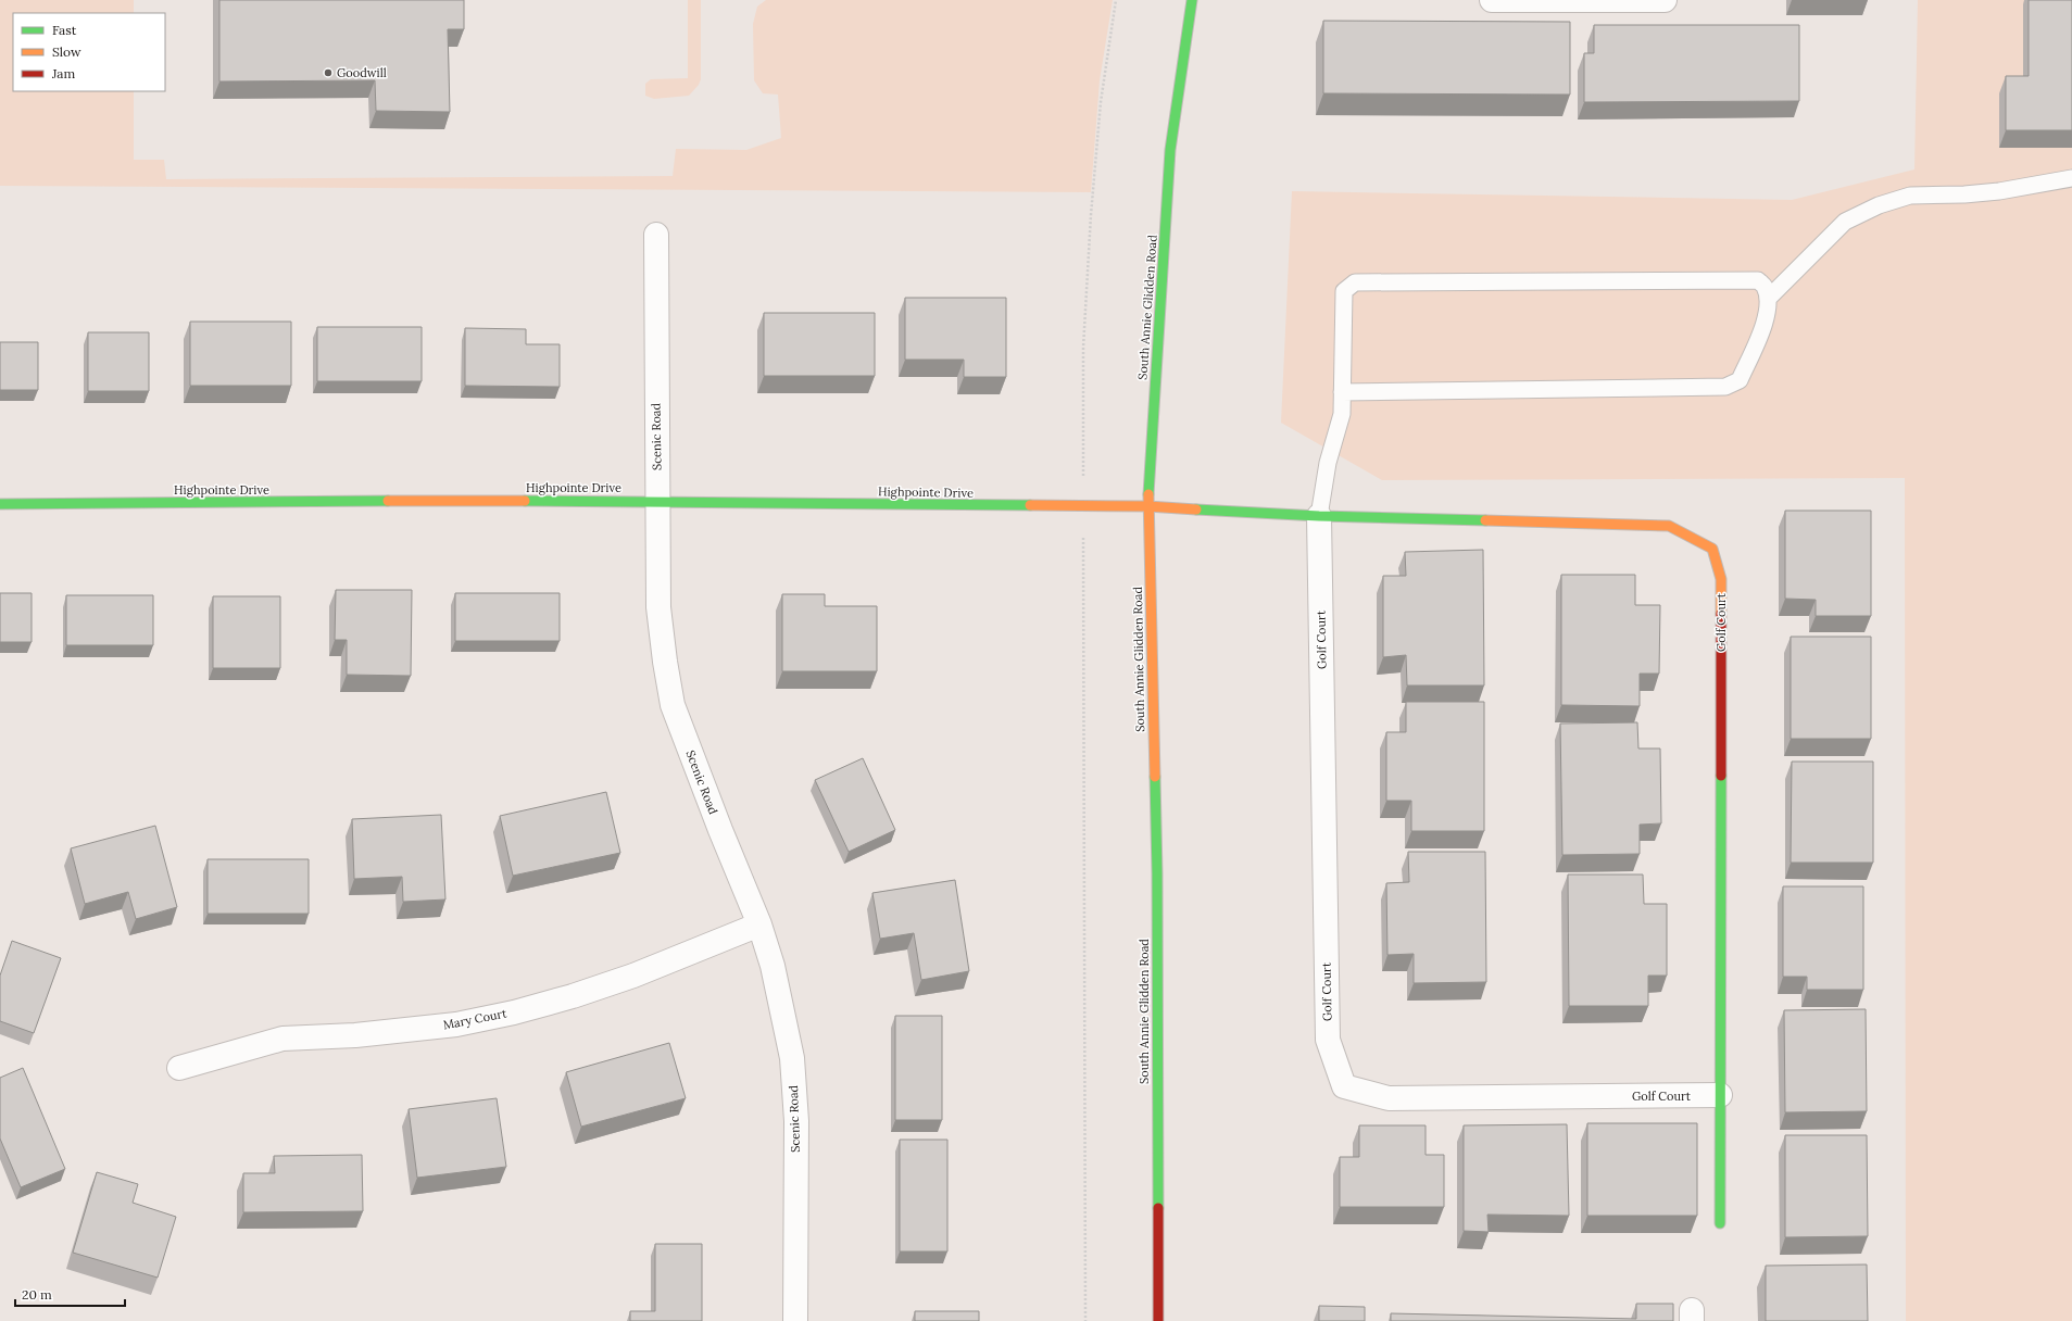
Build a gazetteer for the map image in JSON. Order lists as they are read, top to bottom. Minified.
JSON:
{"streets":{"street":["South Annie Glidden Road","Scenic Road","Highpointe Drive","Golf Court","Mary Court"]},"crossings":[["South Annie Glidden Road","Highpointe Drive"],["South Annie Glidden Road","Golf Court"],["Scenic Road","Highpointe Drive"],["Scenic Road","Mary Court"],["Highpointe Drive","Golf Court"]],"places":["Goodwill"],"legend":["Fast","Slow","Jam"],"scale_bar":"20 m"}
